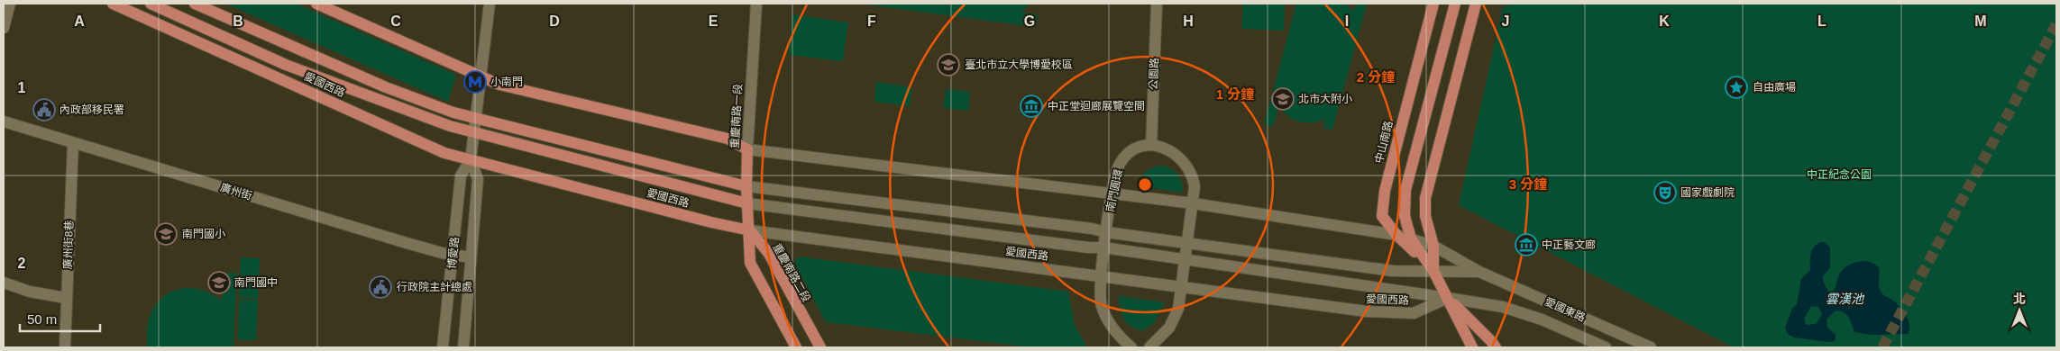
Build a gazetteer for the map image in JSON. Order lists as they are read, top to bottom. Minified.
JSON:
{"streets":{"main road":["愛國西路","重慶南路一段","中山南路","重慶南路二段"],"street":["公園路","南門圓環","廣州街","廣州街8巷","博愛路","愛國東路"]},"crossings":[["公園路","南門圓環"],["愛國西路","重慶南路一段"],["愛國西路","中山南路"],["愛國西路","南門圓環"],["愛國西路","博愛路"],["愛國西路","重慶南路二段"],["愛國西路","愛國東路"],["重慶南路一段","重慶南路二段"],["中山南路","愛國東路"],["廣州街","廣州街8巷"],["廣州街","博愛路"]],"water":["雲漢池"],"parks":["中正紀念公園"],"places":{"school or university":["臺北市立大學博愛校區","北市大附小","南門國小","南門國中"],"metro station":["小南門"],"place":["自由廣場"],"museum":["中正堂迴廊展覽空間","中正藝文廊"],"public building":["內政部移民署","行政院主計總處"],"theatre":["國家戲劇院"]},"scale_bar":"50 m","north":"top","grid":{"columns":["A","B","C","D","E","F","G","H","I","J","K","L","M"],"rows":["1","2"]},"rings":["2 分鐘","1 分鐘","3 分鐘"]}
